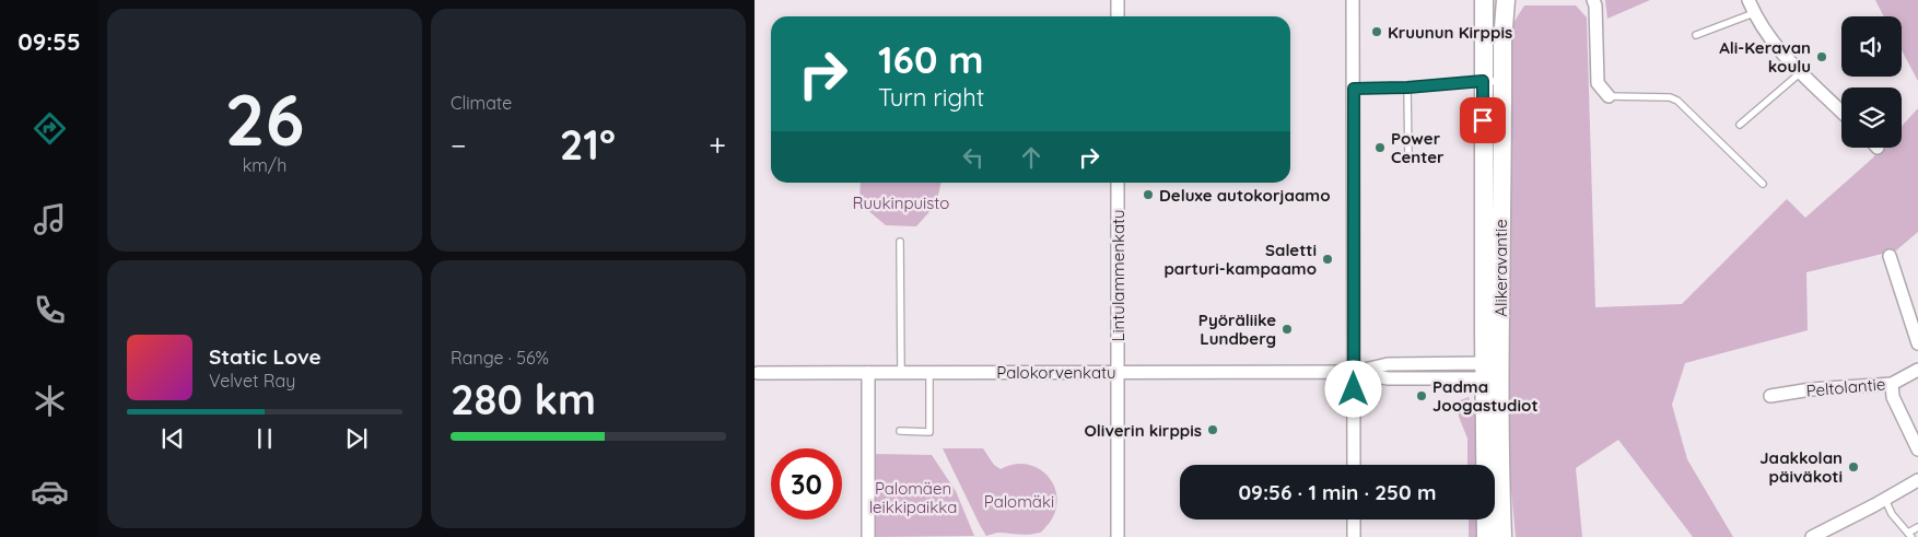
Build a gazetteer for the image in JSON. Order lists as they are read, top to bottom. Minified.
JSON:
{"streets":{"main road":["Alikeravantie"],"street":["Lintulammenkatu","Palokorvenkatu","Peltolantie"]},"crossings":[["Alikeravantie","Palokorvenkatu"],["Lintulammenkatu","Palokorvenkatu"]],"parks":["Ruukinpuisto","Palomäen leikkipaikka","Palomäki"],"places":["Kruunun Kirppis","Ali-Keravan koulu","Power Center","Deluxe autokorjaamo","Saletti parturi-kampaamo","Pyöräliike Lundberg","Padma Joogastudiot","Oliverin kirppis","Jaakkolan päiväkoti"],"page":{"tabs":"09:55","tile":[["26","km/h"],"Climate",["Range · 56%","280 km"]],"turn":["160 m","Turn right"],"heat":["−","21°","+"],"song":["Static Love","Velvet Ray"],"limit":"30","trip":"09:56 · 1 min · 250 m"}}
